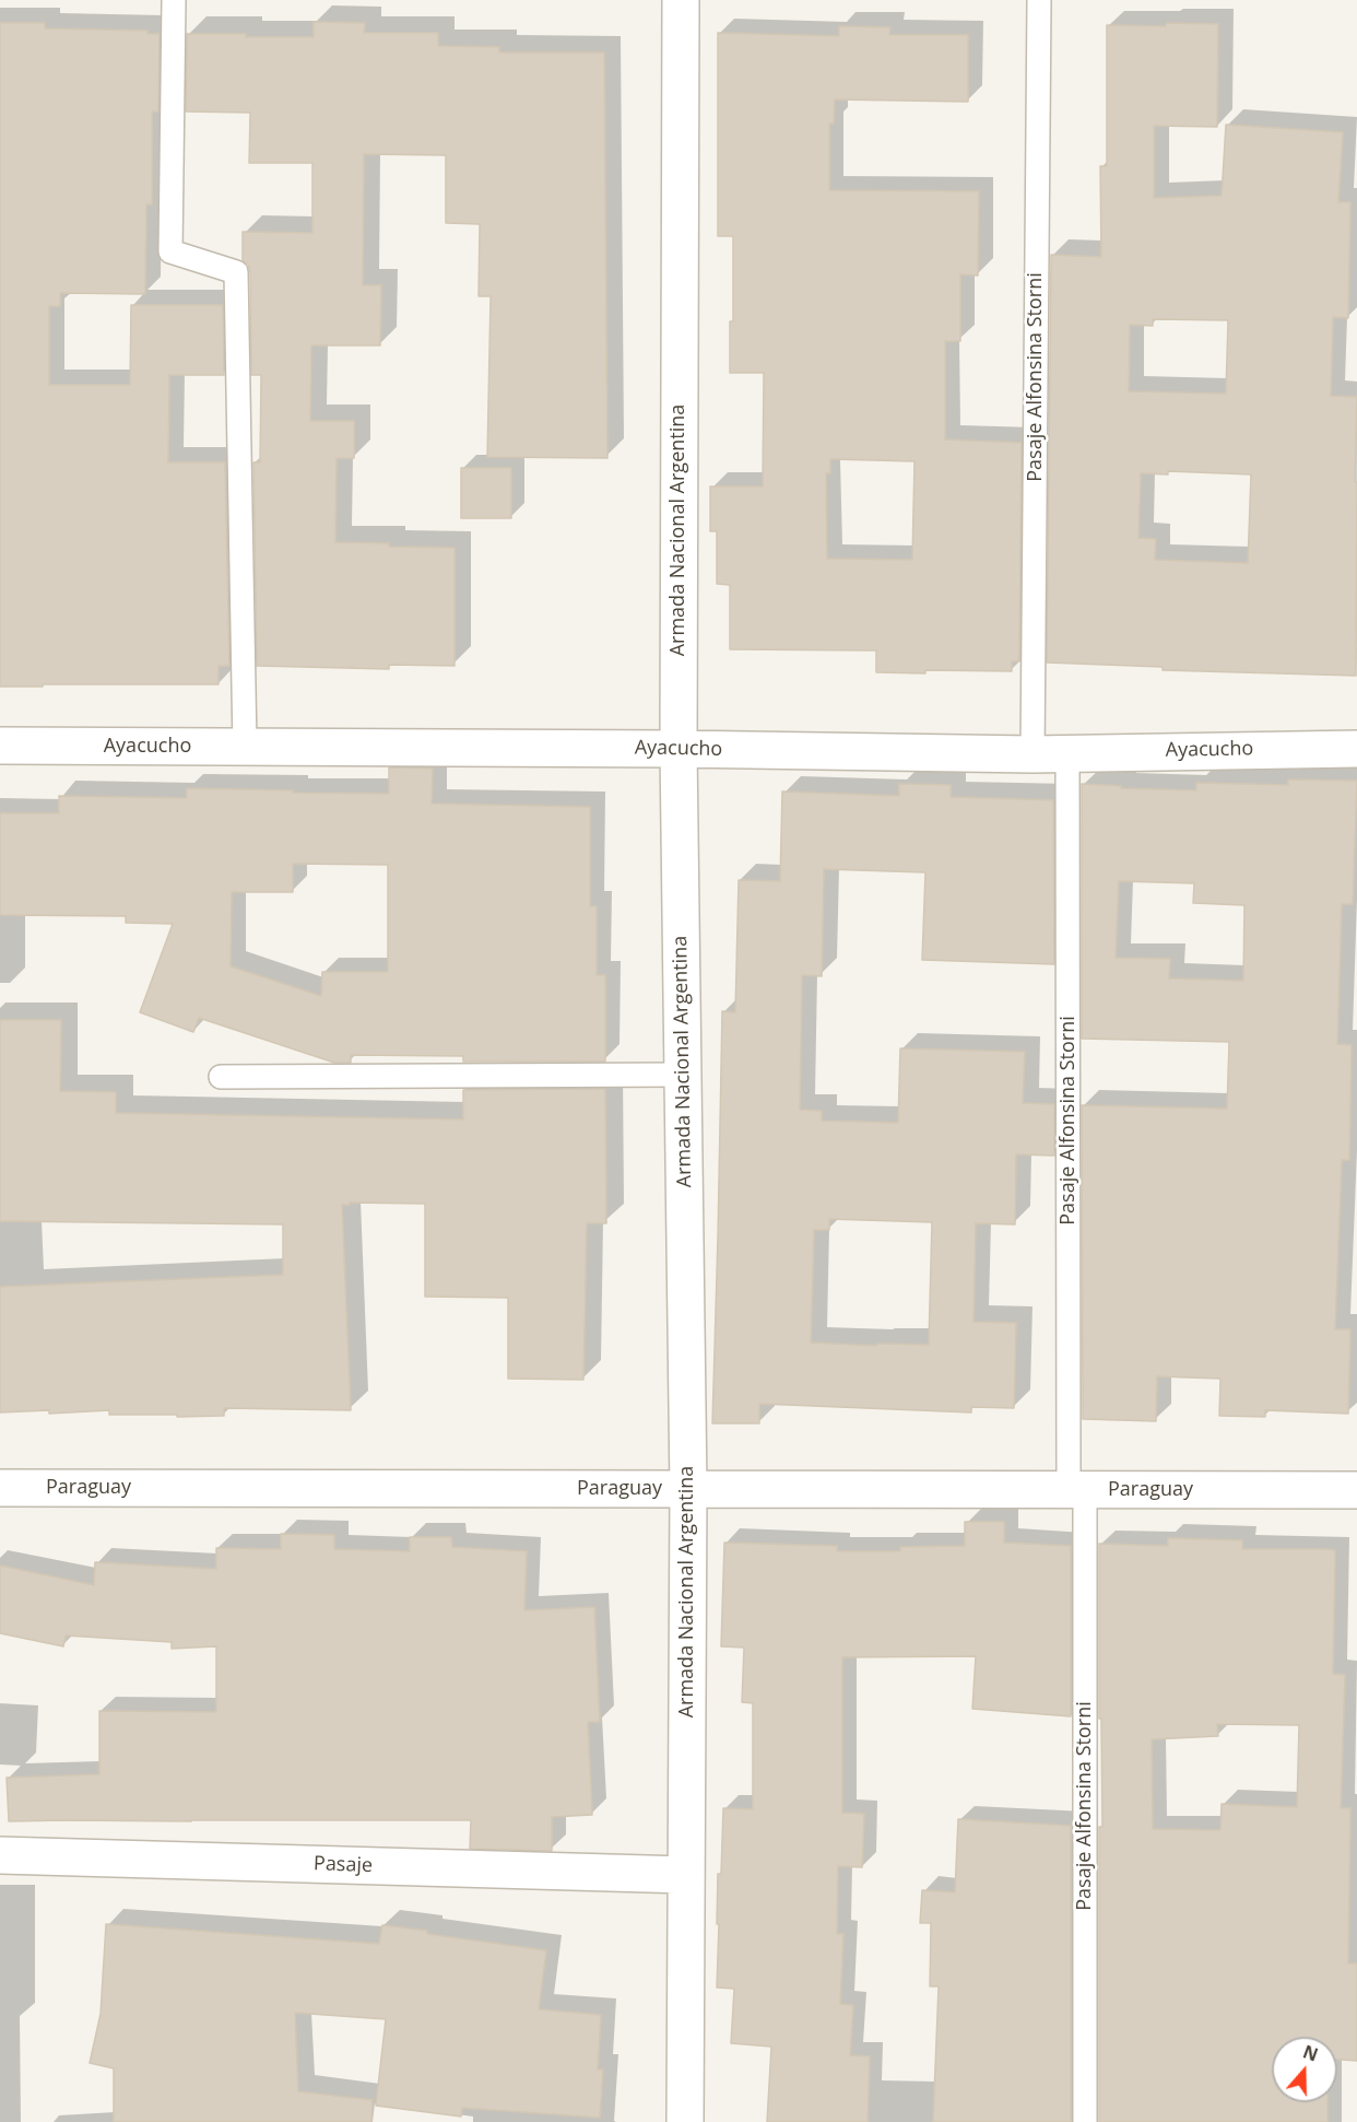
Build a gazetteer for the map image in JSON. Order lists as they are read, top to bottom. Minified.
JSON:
{"streets":{"street":["Armada Nacional Argentina","Ayacucho","Paraguay","Pasaje"],"lane":["Pasaje Alfonsina Storni"]},"crossings":[["Pasaje Alfonsina Storni","Ayacucho"],["Pasaje Alfonsina Storni","Paraguay"],["Armada Nacional Argentina","Ayacucho"],["Armada Nacional Argentina","Paraguay"],["Armada Nacional Argentina","Pasaje"]],"north":"top"}
